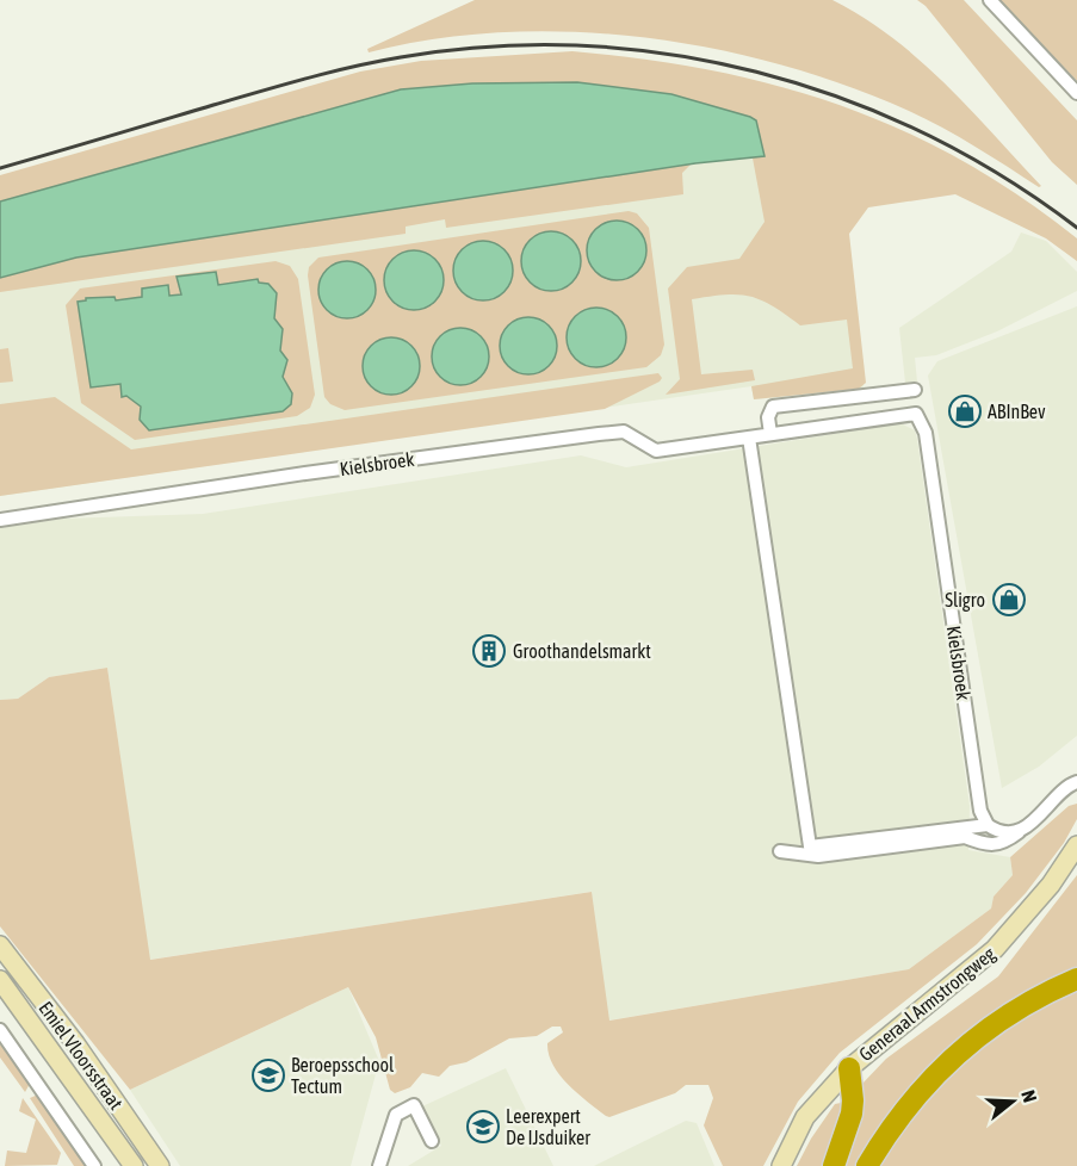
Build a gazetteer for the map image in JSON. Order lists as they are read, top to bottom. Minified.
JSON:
{"streets":{"street":["Kielsbroek","Generaal Armstrongweg","Emiel Vloorsstraat"]},"places":{"shop":["ABInBev","Sligro"],"building":["Groothandelsmarkt"],"school or university":["Beroepsschool Tectum","Leerexpert De IJsduiker"]},"north":"right"}
